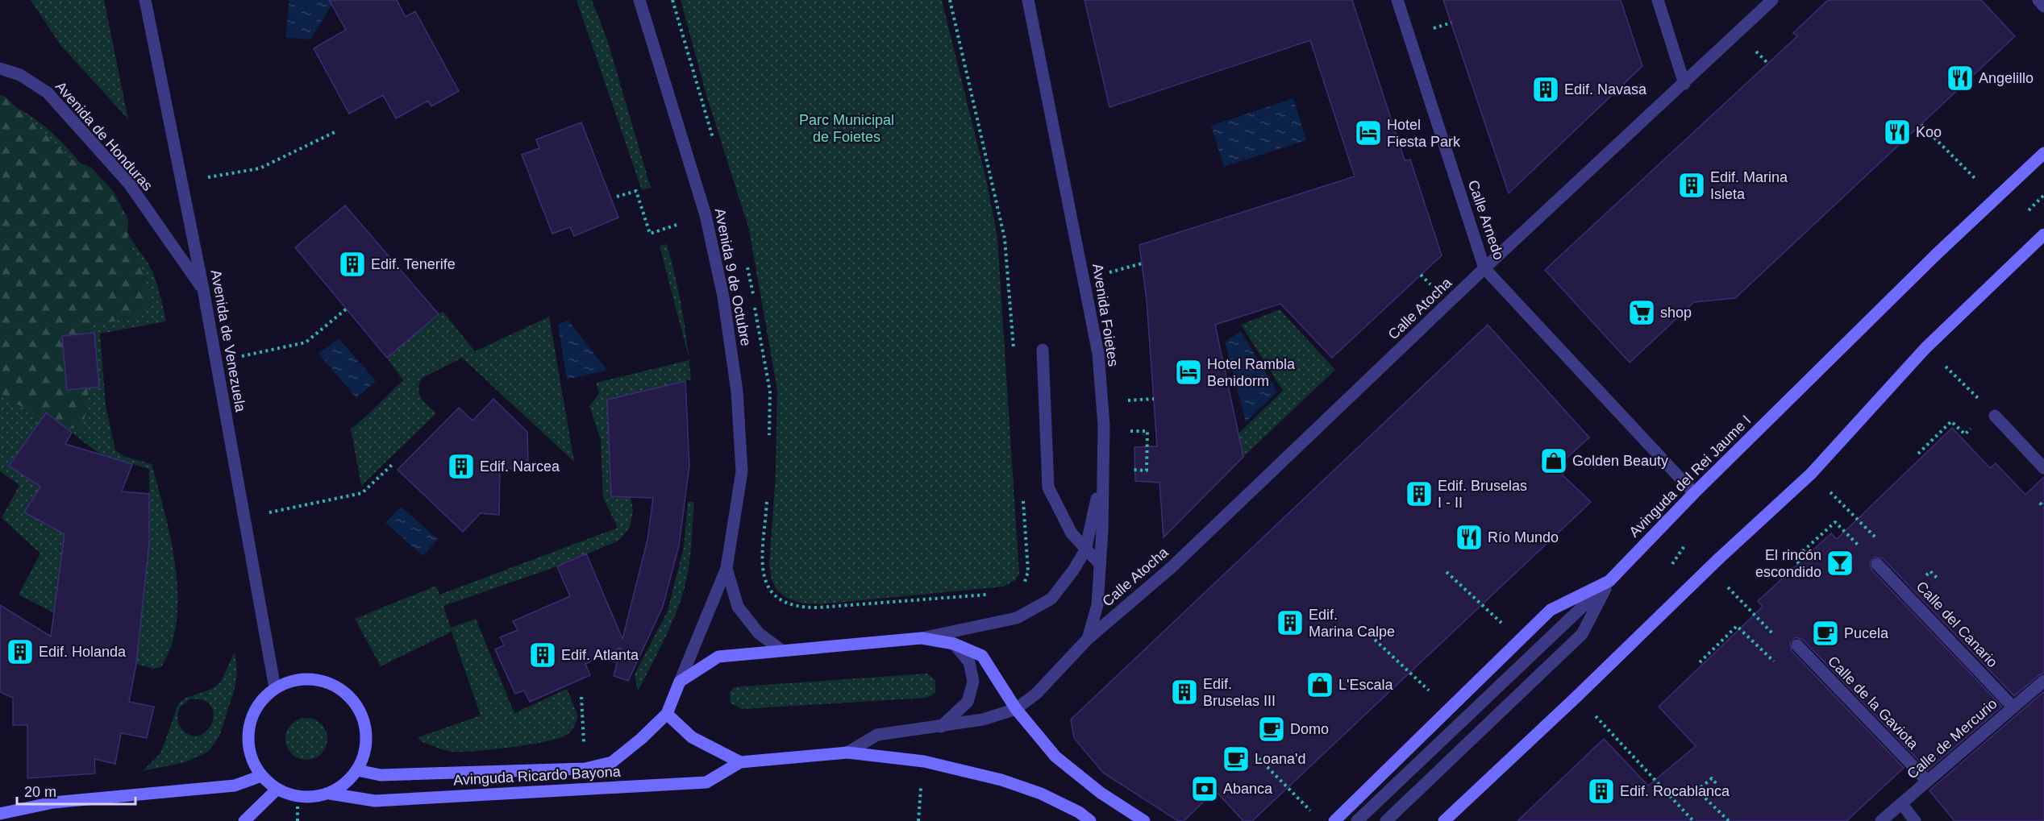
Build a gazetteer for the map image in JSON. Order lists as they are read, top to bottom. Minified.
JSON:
{"streets":{"main road":["Avinguda del Rei Jaume I","Avinguda Ricardo Bayona"],"street":["Avenida de Honduras","Calle Arnedo","Avenida 9 de Octubre","Calle Atocha","Avenida Foietes","Avenida de Venezuela","Calle del Canario","Calle de la Gaviota","Calle de Mercurio"]},"crossings":[["Avenida de Honduras","Avenida de Venezuela"],["Calle Arnedo","Calle Atocha"],["Calle Arnedo","Avinguda del Rei Jaume I"],["Calle Atocha","Avenida Foietes"],["Calle Atocha","Avinguda Ricardo Bayona"],["Avenida de Venezuela","Avinguda Ricardo Bayona"],["Calle del Canario","Calle de Mercurio"],["Calle de la Gaviota","Calle de Mercurio"]],"parks":["Parc Municipal de Foietes"],"places":{"restaurant":["Angelillo","Koo","Río Mundo"],"building":["Edif. Navasa","Edif. Marina Isleta","Edif. Tenerife","Edif. Narcea","Edif. Bruselas I - II","Edif. Marina Calpe","Edif. Holanda","Edif. Atlanta","Edif. Bruselas III","Edif. Rocablanca"],"hotel":["Hotel Fiesta Park","Hotel Rambla Benidorm"],"supermarket":["shop"],"shop":["Golden Beauty","L'Escala"],"bar":["El rincón escondido"],"cafe":["Pucela","Domo","Loana'd"],"bank":["Abanca"]},"scale_bar":"20 m"}
